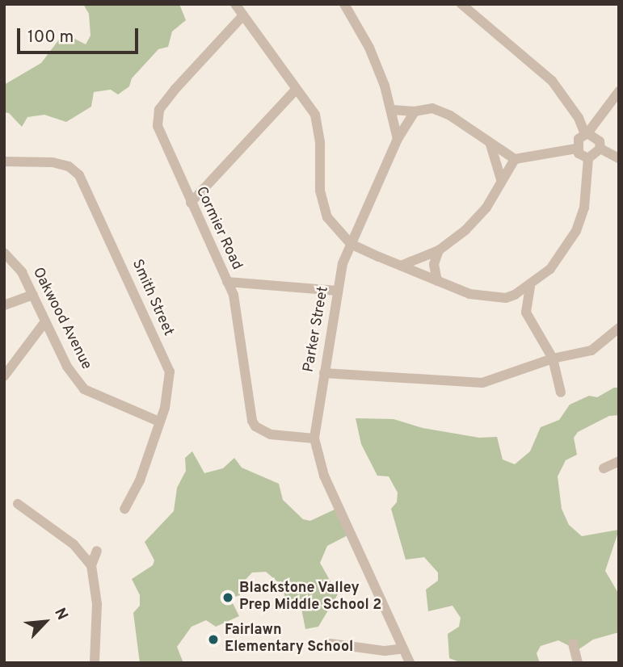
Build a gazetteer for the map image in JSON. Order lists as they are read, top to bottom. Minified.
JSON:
{"streets":{"street":["Cormier Road","Smith Street","Oakwood Avenue","Parker Street"]},"crossings":[["Cormier Road","Parker Street"],["Smith Street","Oakwood Avenue"]],"places":["Blackstone Valley Prep Middle School 2","Fairlawn Elementary School"],"scale_bar":"100 m","north":"top right"}
